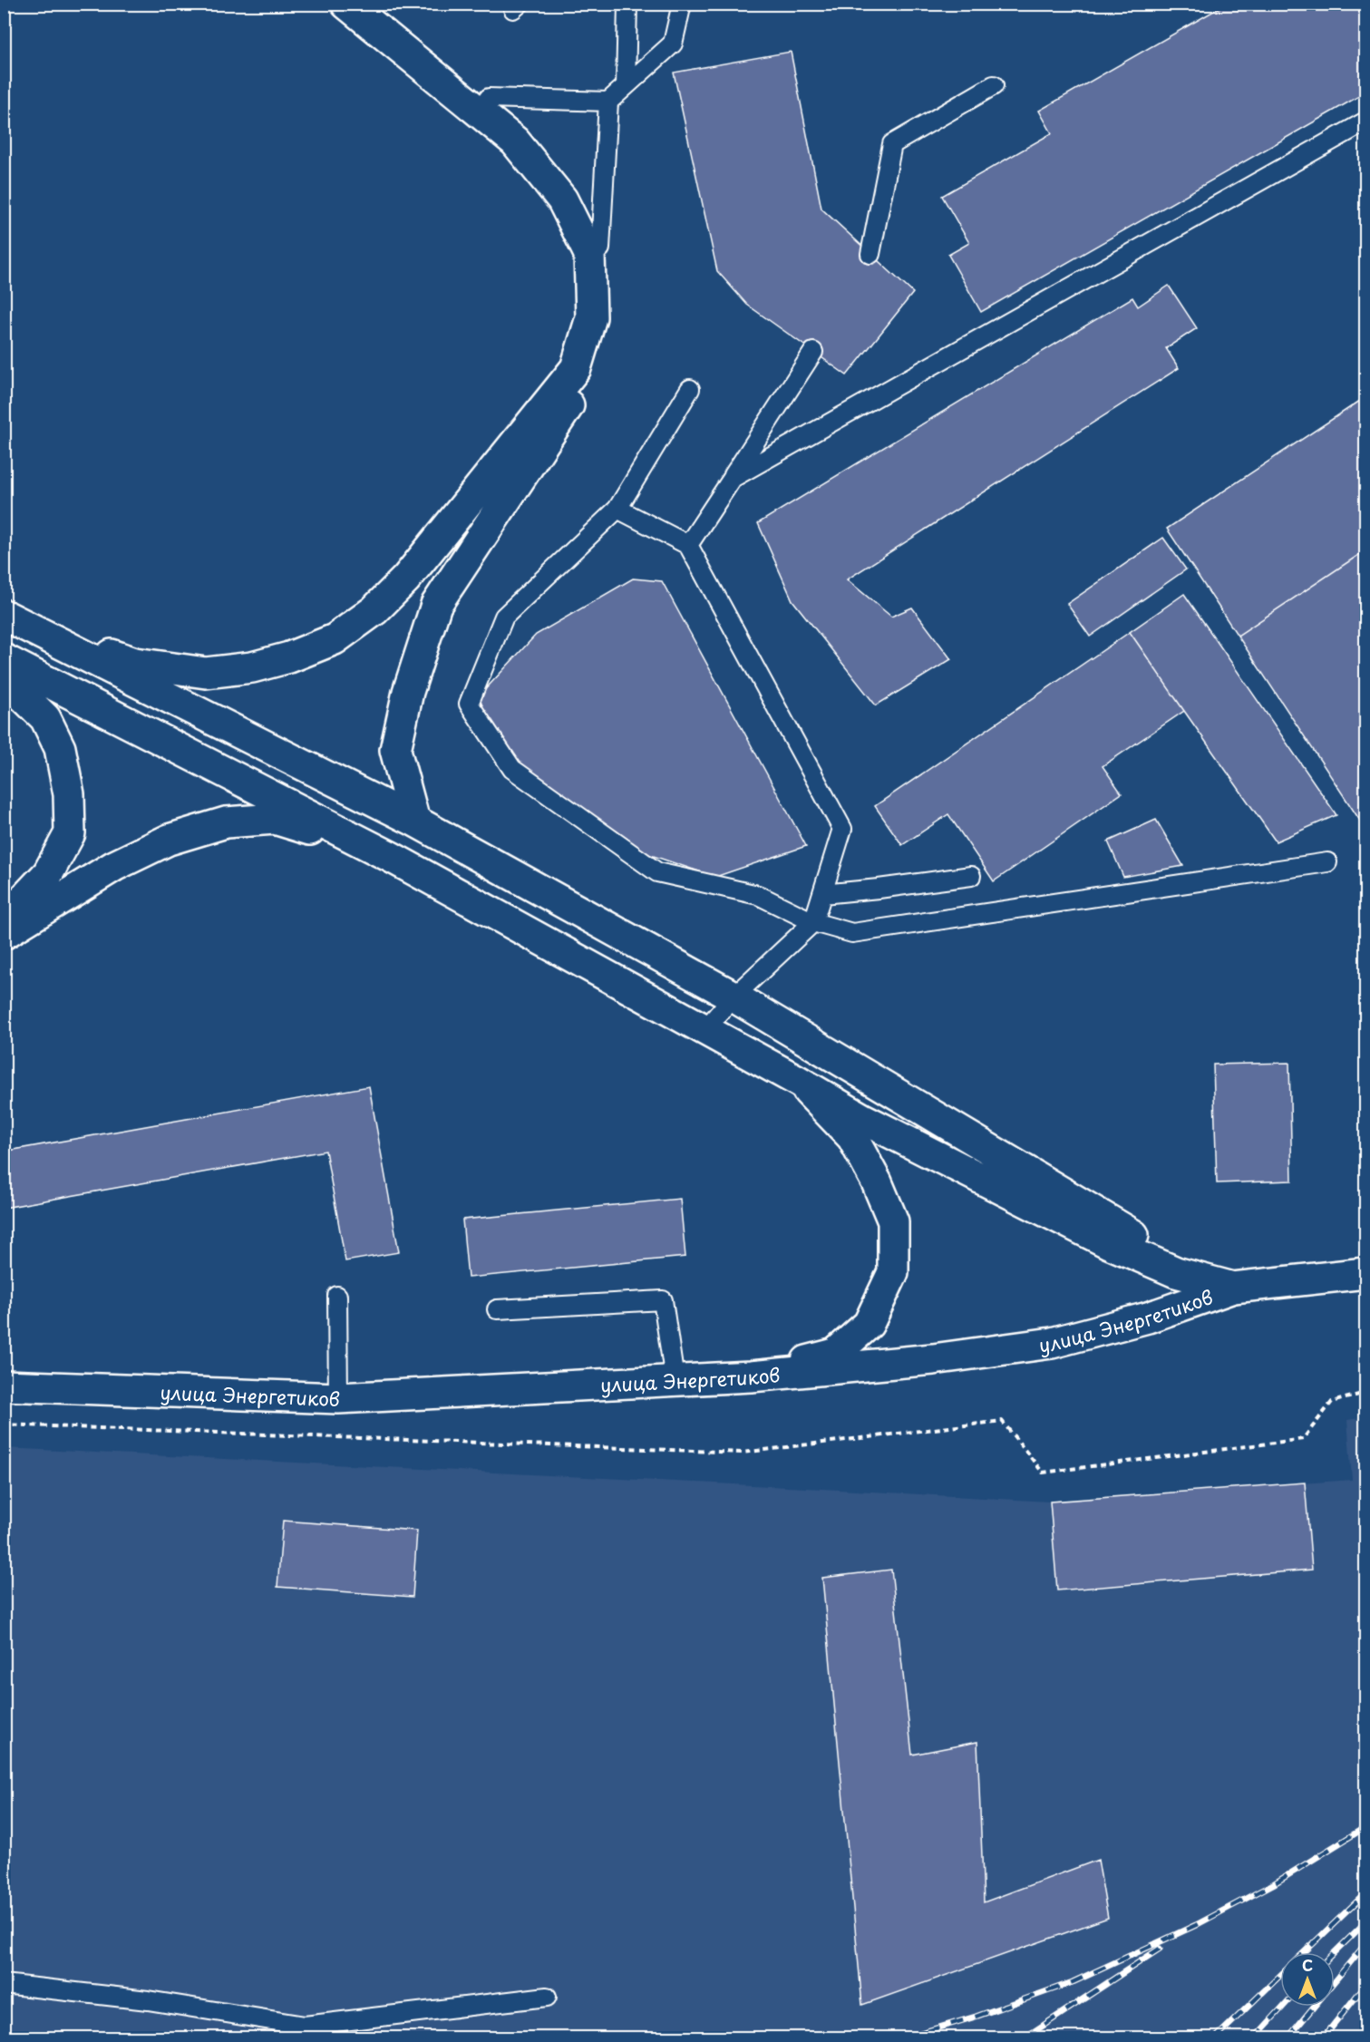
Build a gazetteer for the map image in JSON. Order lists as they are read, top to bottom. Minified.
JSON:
{"streets":{"main road":["улица Энергетиков"]},"north":"top"}
